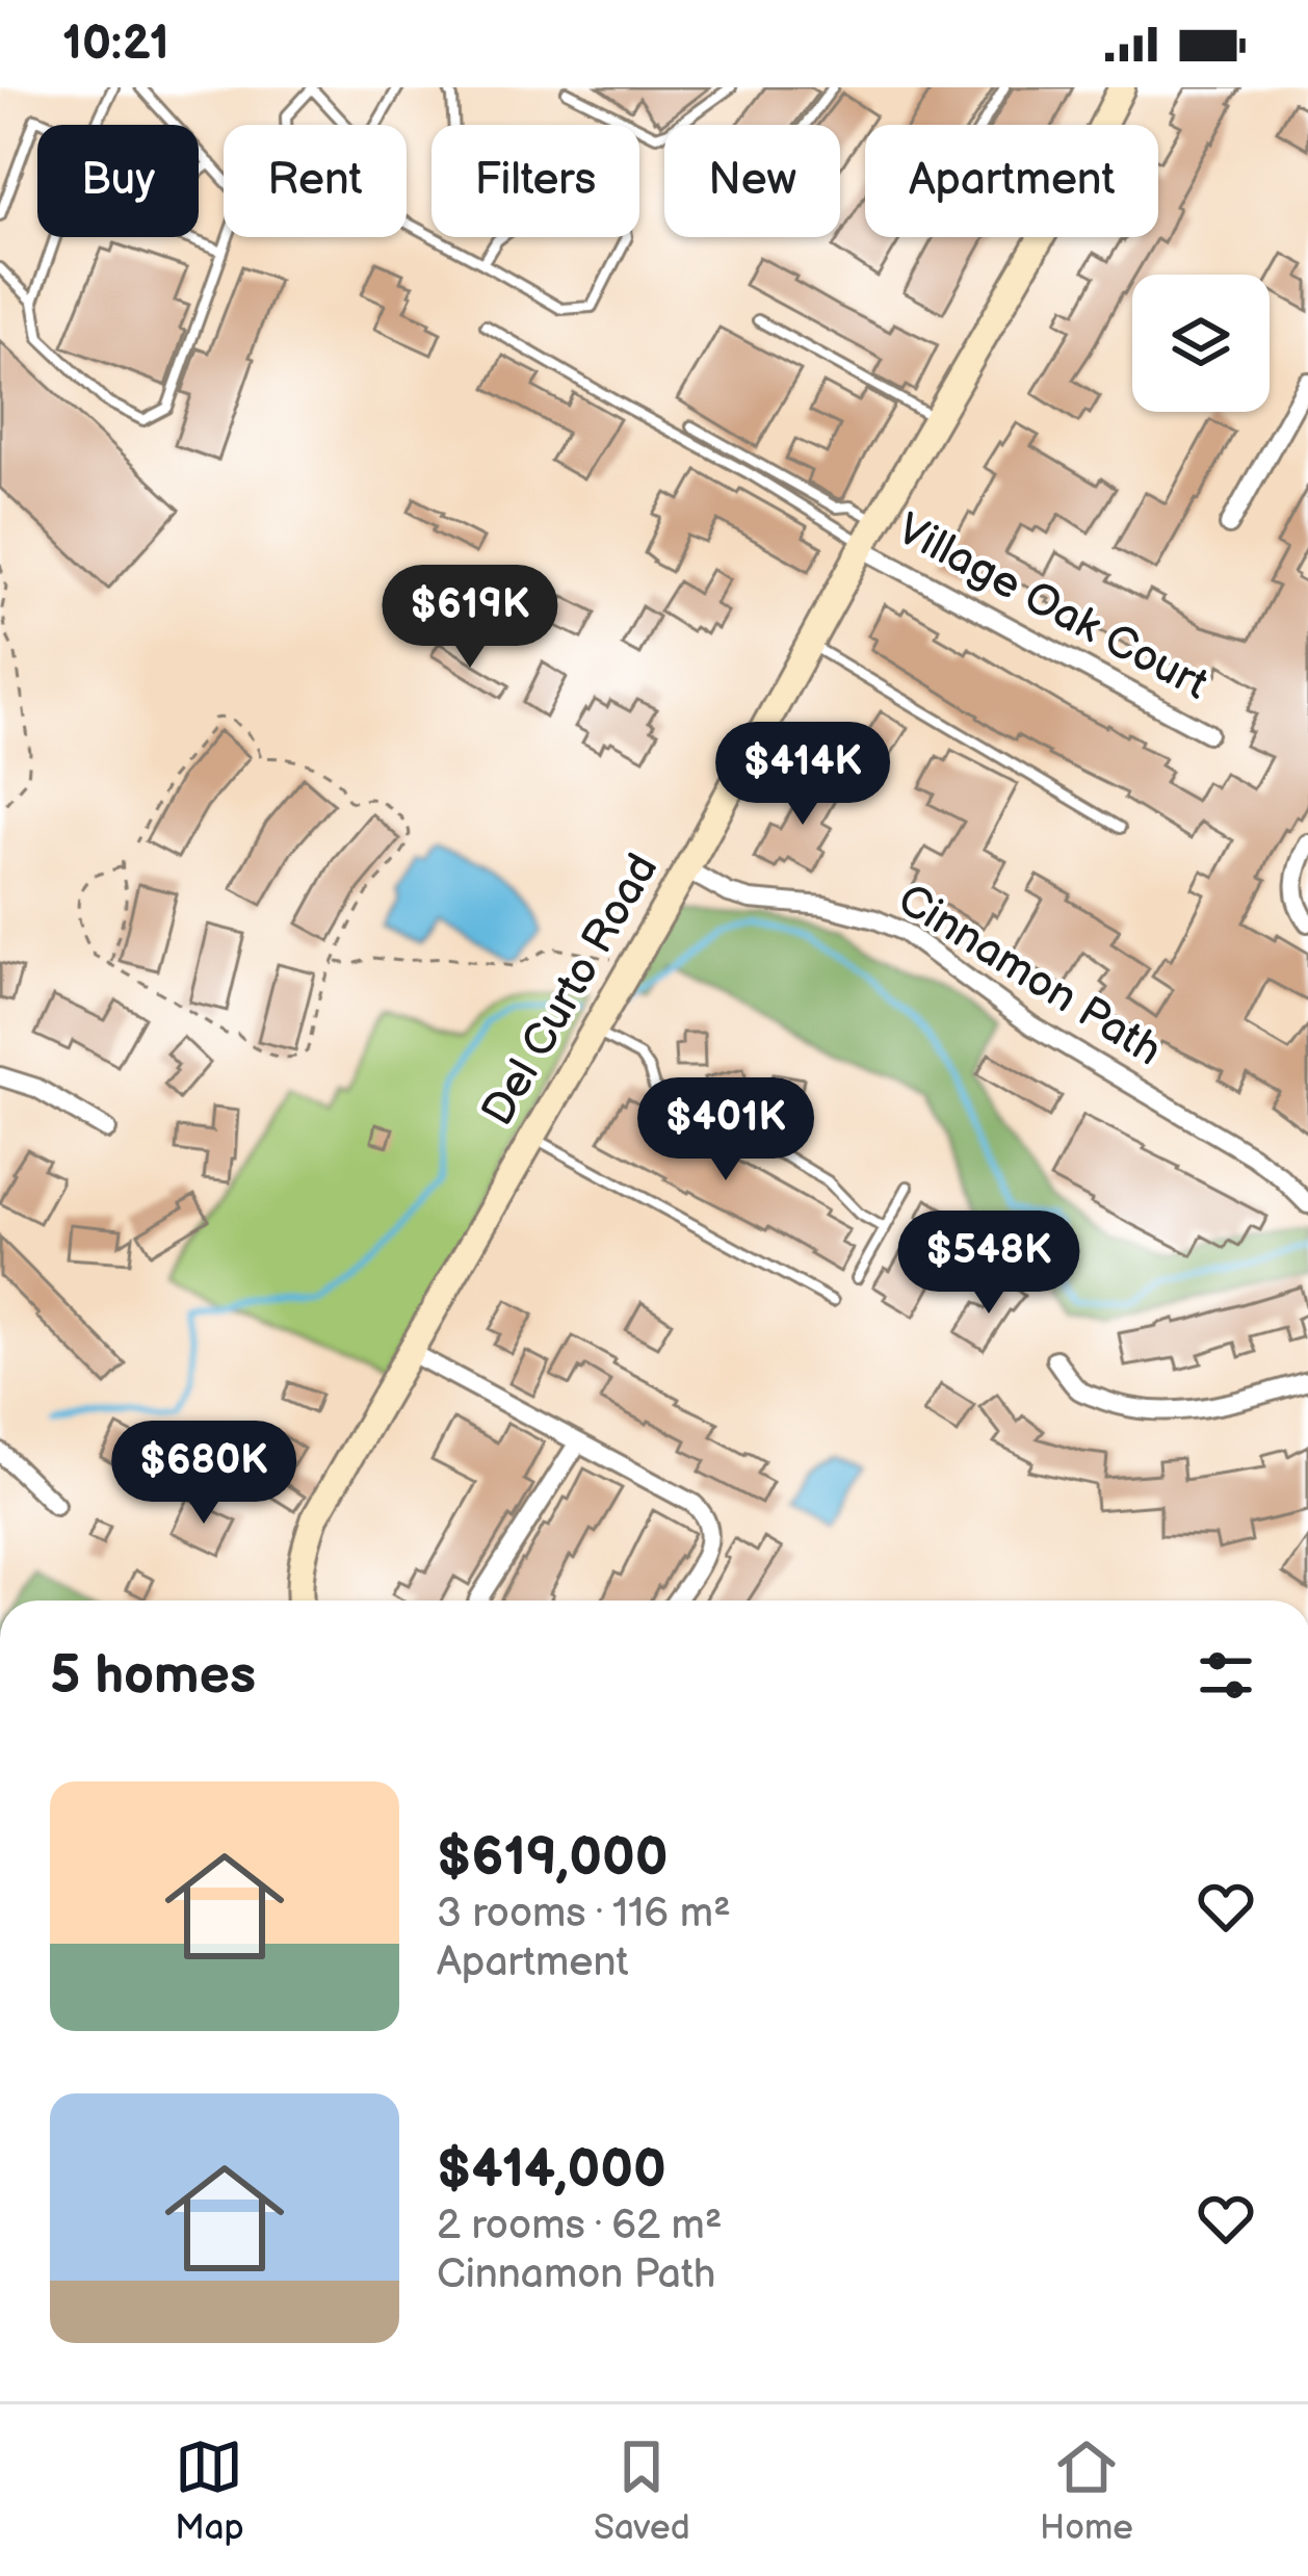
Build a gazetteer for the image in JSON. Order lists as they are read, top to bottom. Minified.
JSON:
{"streets":{"street":["Village Oak Court","Cinnamon Path","Del Curto Road"]},"crossings":[["Village Oak Court","Del Curto Road"],["Cinnamon Path","Del Curto Road"]],"page":{"status":"10:21","chip":["Buy","Rent","Filters","New","Apartment"],"price":["$619K","$414K","$401K","$548K","$680K"],"heading":"5 homes","list":[{"name":"$619,000","note":"3 rooms · 116 m² · Apartment"},{"name":"$414,000","note":"2 rooms · 62 m² · Cinnamon Path"}],"tabs":["Map","Saved","Home"]}}
